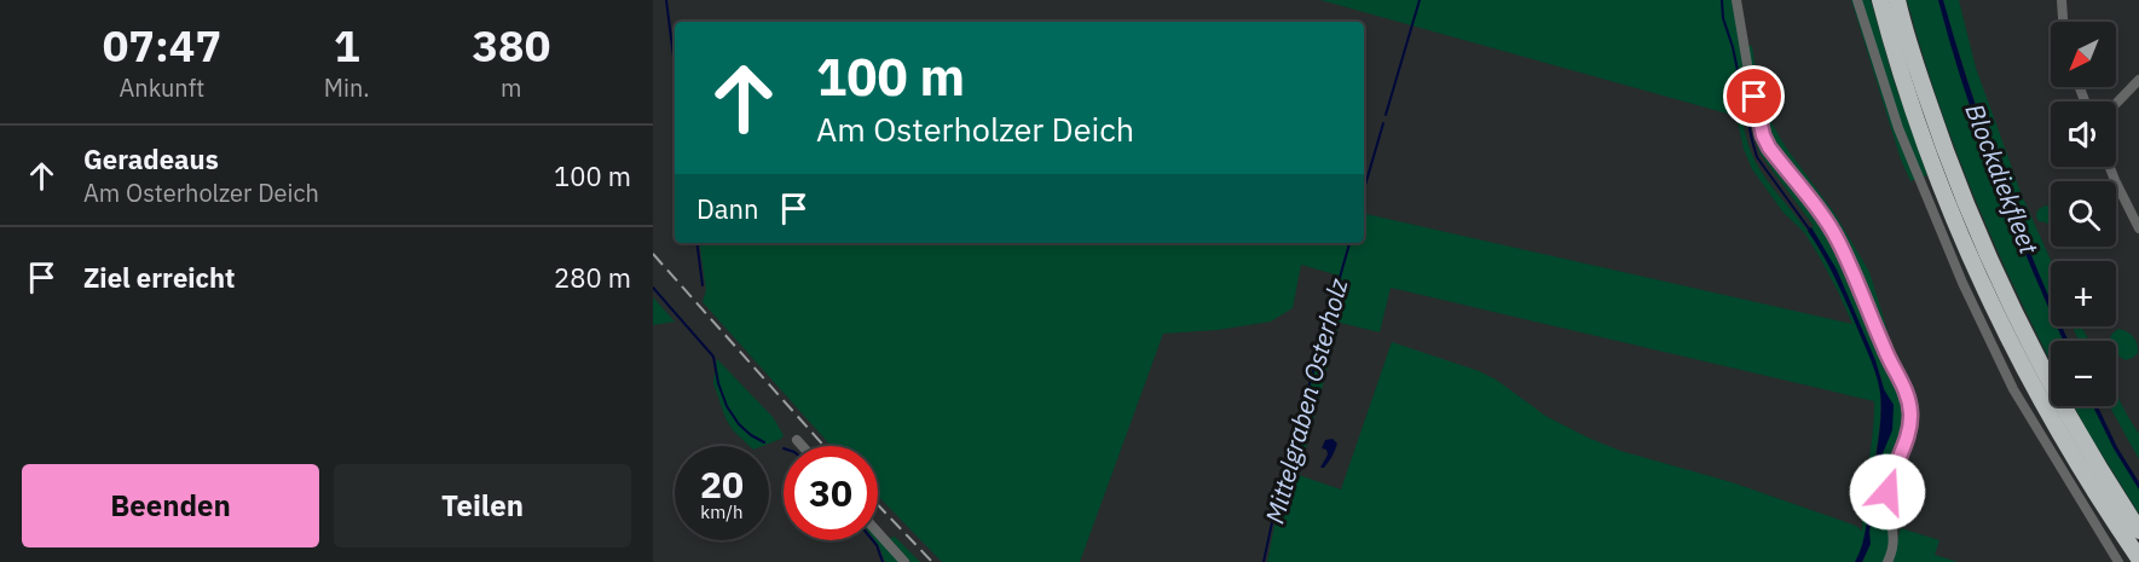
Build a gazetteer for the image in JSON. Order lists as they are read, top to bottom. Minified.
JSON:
{"water":["Blockdiekfleet","Mittelgraben Osterholz"],"north":"bottom left","page":{"eta":["07:47","Ankunft","1","Min.","380","m"],"map_buttons":["+","−"],"turn":["100 m","Am Osterholzer Deich"],"list":[{"name":"Geradeaus","note":"Am Osterholzer Deich","value":"100 m"},{"name":"Ziel erreicht","value":"280 m"}],"then":"Dann","speed":"20 km/h","limit":"30","buttons":["Beenden","Teilen"]}}
